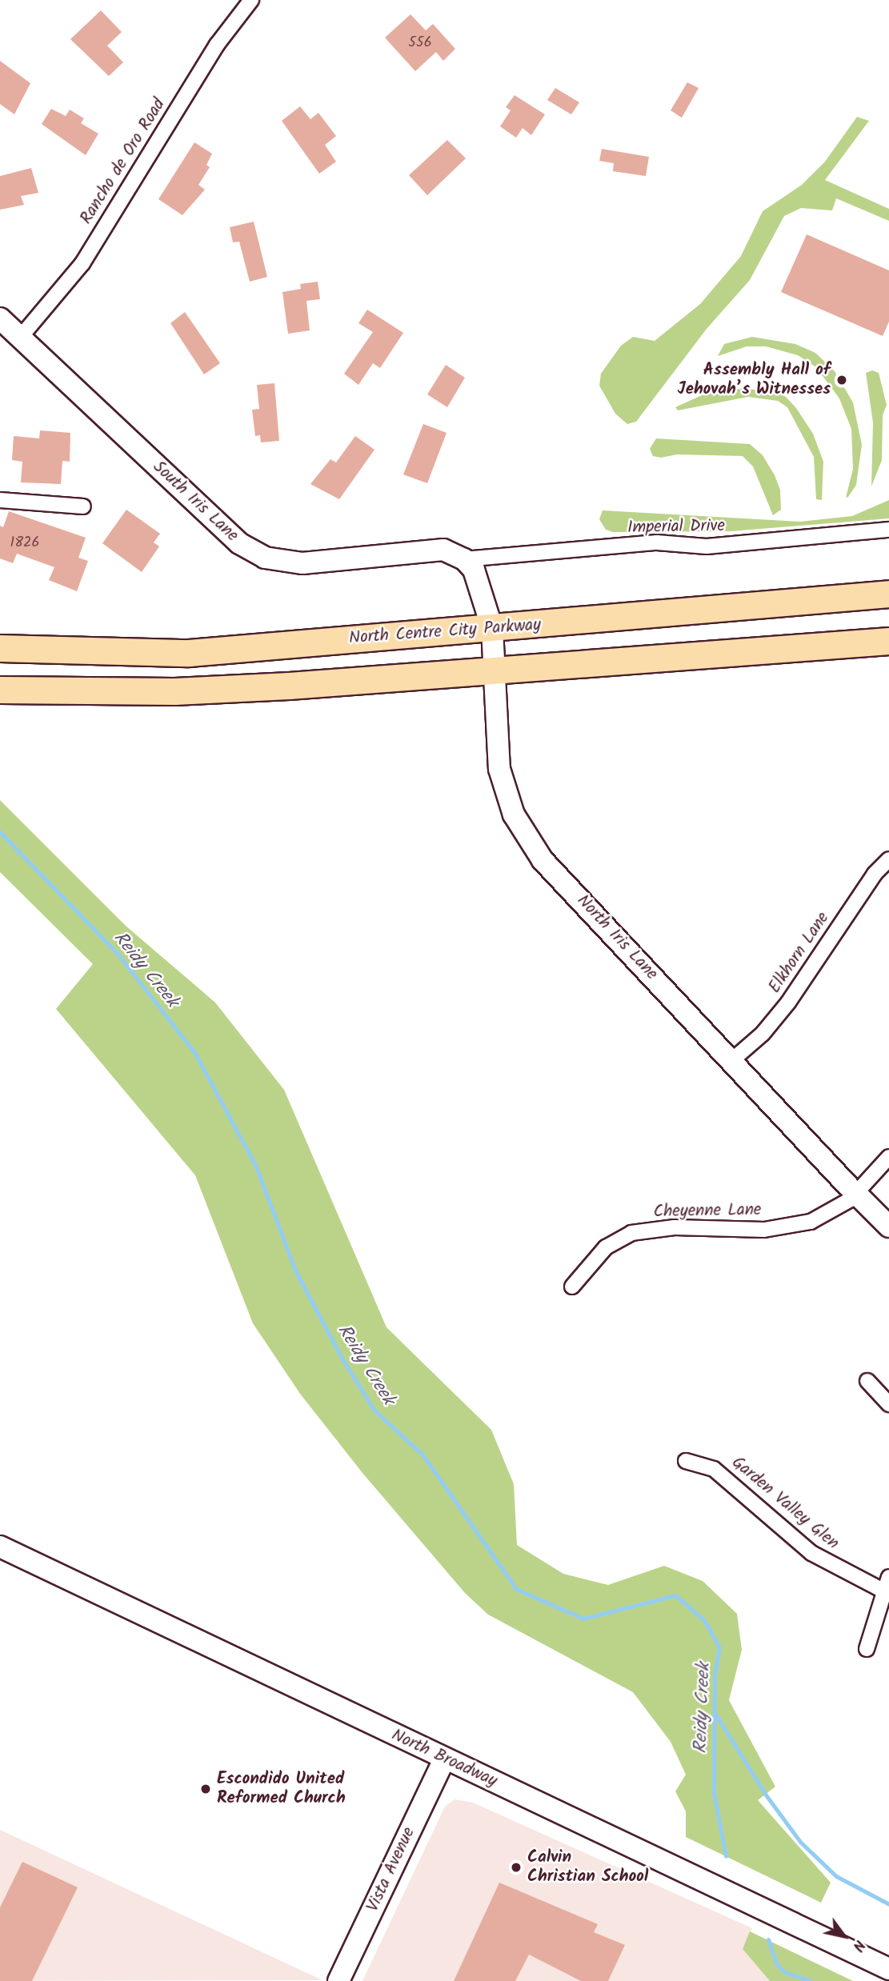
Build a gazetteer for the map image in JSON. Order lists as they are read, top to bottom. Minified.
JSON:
{"streets":{"highway":["North Centre City Parkway"],"street":["Rancho de Oro Road","South Iris Lane","Imperial Drive","North Iris Lane","Elkhorn Lane","Cheyenne Lane","Garden Valley Glen","North Broadway","Vista Avenue"]},"crossings":[["Rancho de Oro Road","South Iris Lane"],["South Iris Lane","Imperial Drive"],["North Centre City Parkway","North Iris Lane"],["North Iris Lane","Elkhorn Lane"],["North Iris Lane","Cheyenne Lane"],["North Broadway","Vista Avenue"]],"water":["Reidy Creek"],"places":["Assembly Hall of Jehovah’s Witnesses","Escondido United Reformed Church","Calvin Christian School"],"house_numbers":["556","1826"],"north":"bottom right"}
